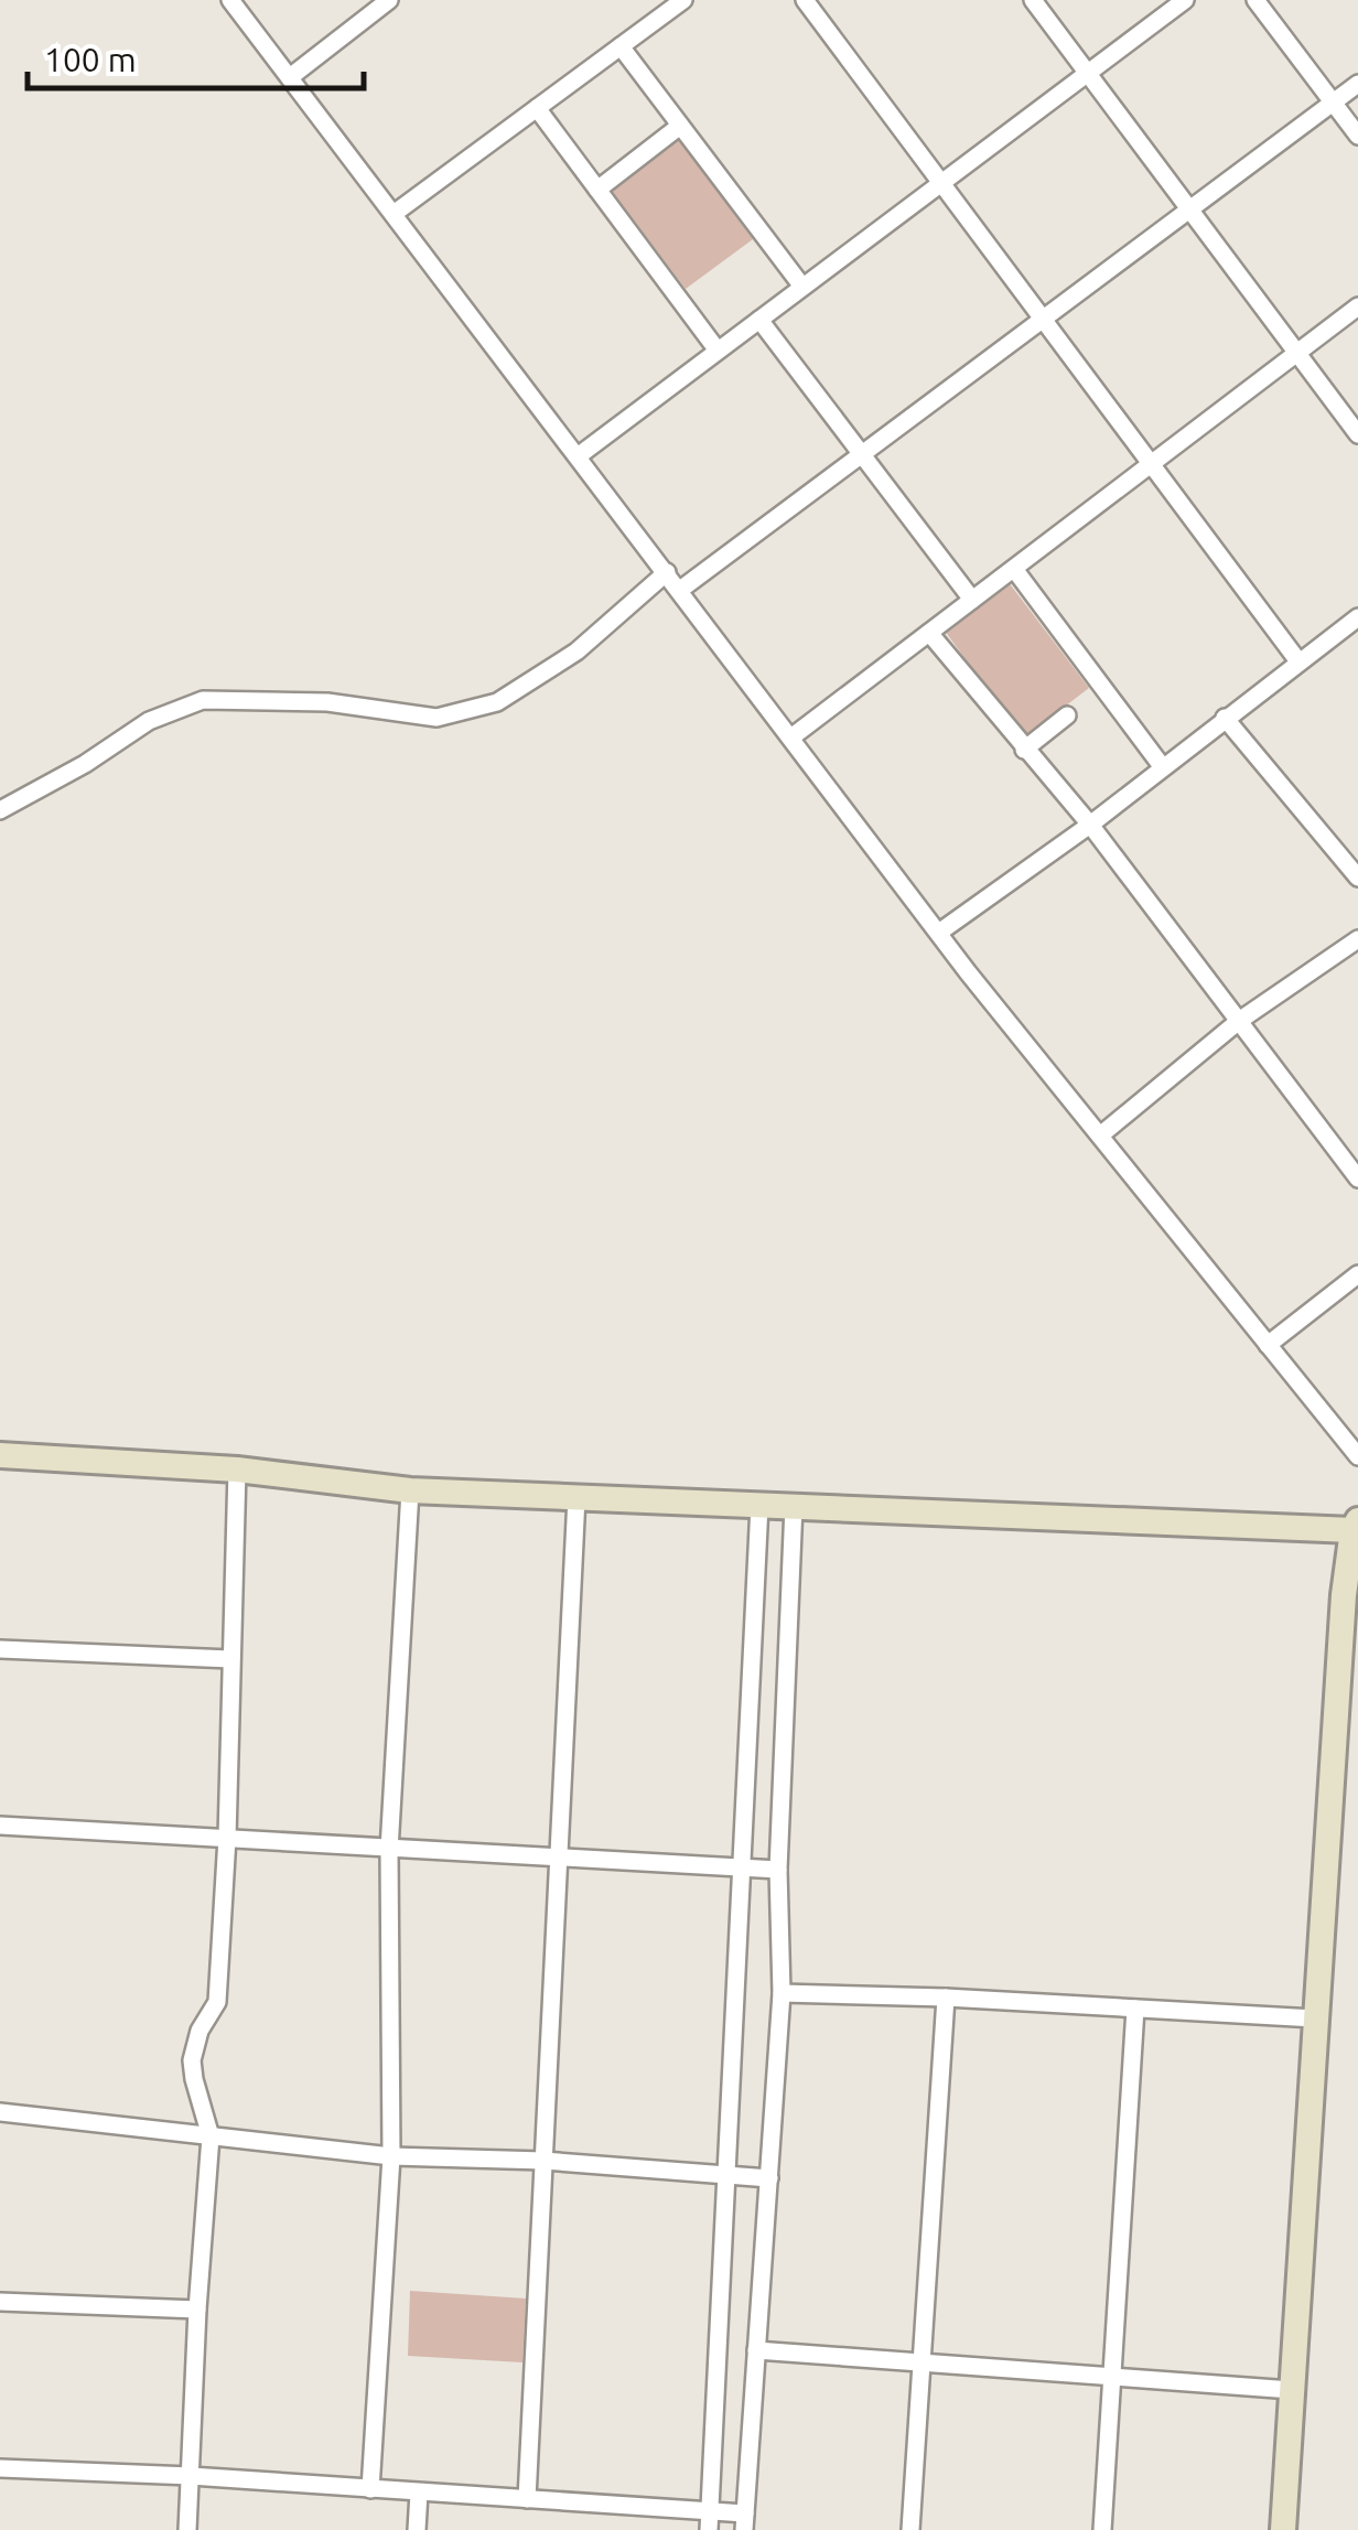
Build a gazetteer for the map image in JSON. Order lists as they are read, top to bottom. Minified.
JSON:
{"scale_bar":"100 m"}
